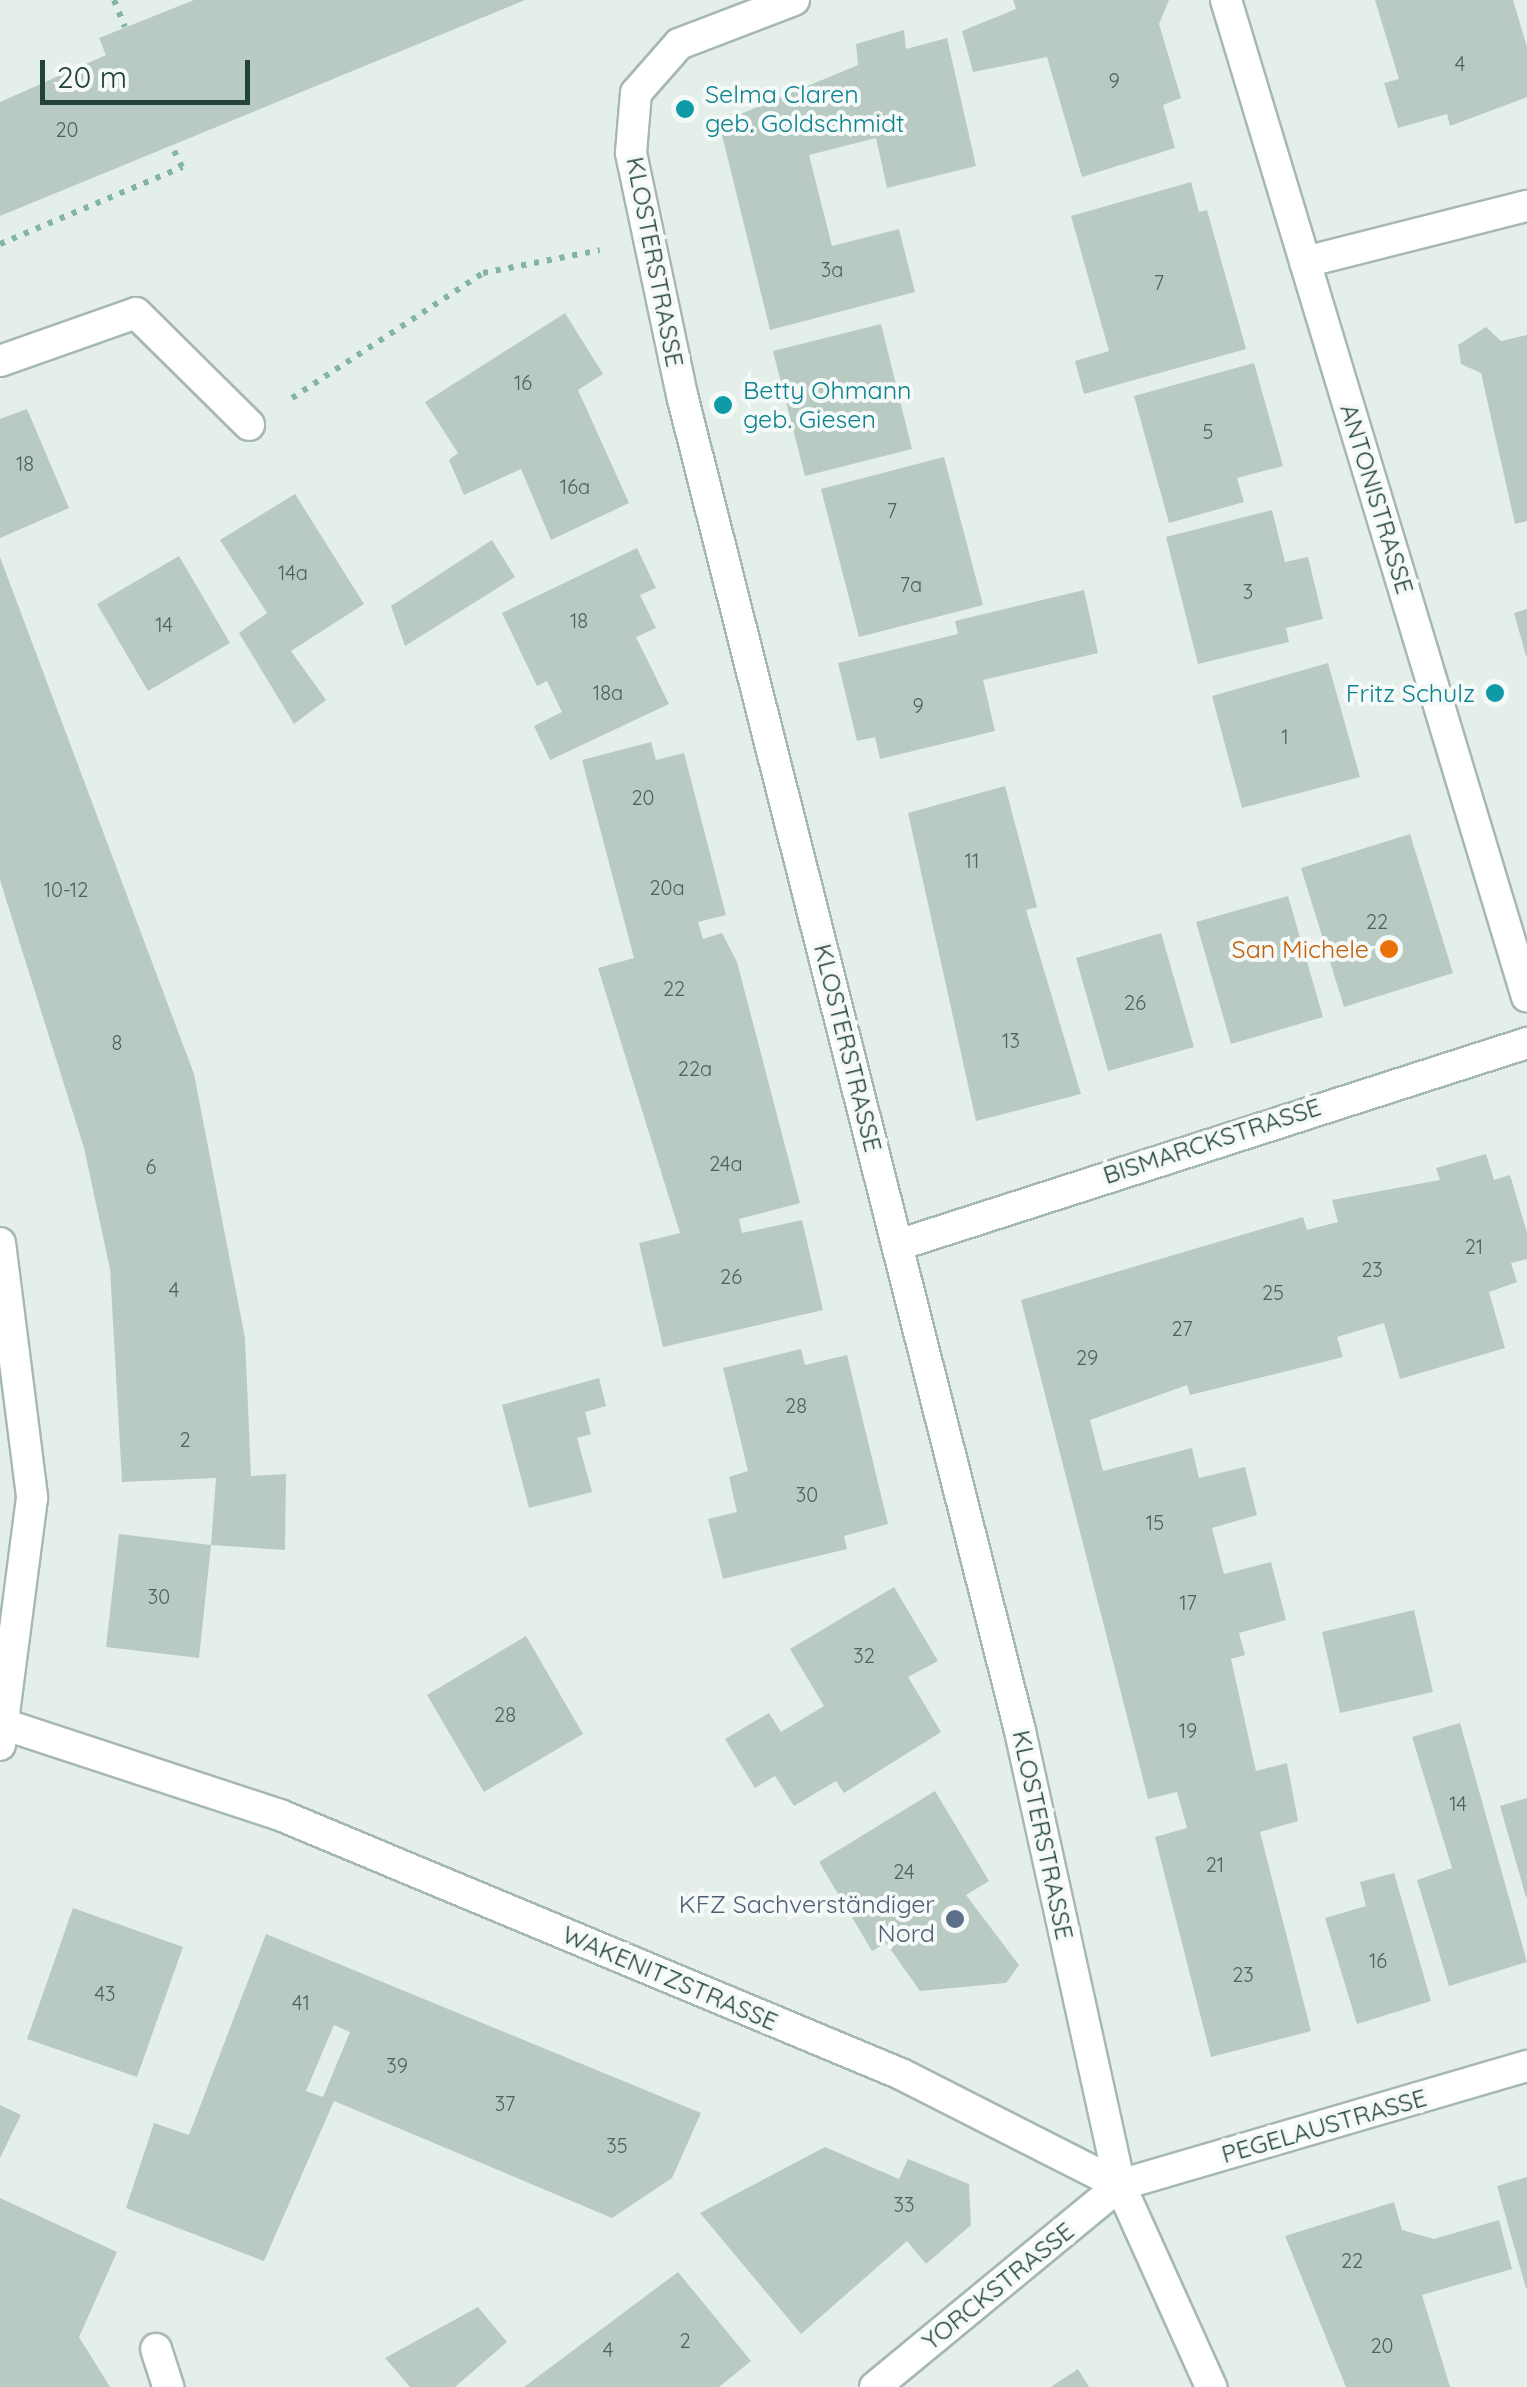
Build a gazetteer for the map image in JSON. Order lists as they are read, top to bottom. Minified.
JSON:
{"streets":{"street":["KLOSTERSTRASSE","ANTONISTRASSE","BISMARCKSTRASSE","WAKENITZSTRASSE","PEGELAUSTRASSE","YORCKSTRASSE"]},"crossings":[["KLOSTERSTRASSE","BISMARCKSTRASSE"],["KLOSTERSTRASSE","WAKENITZSTRASSE"],["KLOSTERSTRASSE","PEGELAUSTRASSE"],["KLOSTERSTRASSE","YORCKSTRASSE"],["WAKENITZSTRASSE","PEGELAUSTRASSE"],["WAKENITZSTRASSE","YORCKSTRASSE"],["PEGELAUSTRASSE","YORCKSTRASSE"]],"places":["Selma Claren geb. Goldschmidt","Betty Ohmann geb. Giesen","Fritz Schulz","San Michele","KFZ Sachverständiger Nord"],"house_numbers":["4","9","20","3a","7","16","5","18","16a","7","14a","7a","3","18","14","18a","9","1","20","11","20a","10-12","22","22","26","13","8","22a","24a","6","21","23","26","4","25","27","29","28","2","30","15","30","17","32","28","19","14","21","24","16","23","43","41","39","37","35","33","22","2","20","4"],"scale_bar":"20 m"}
